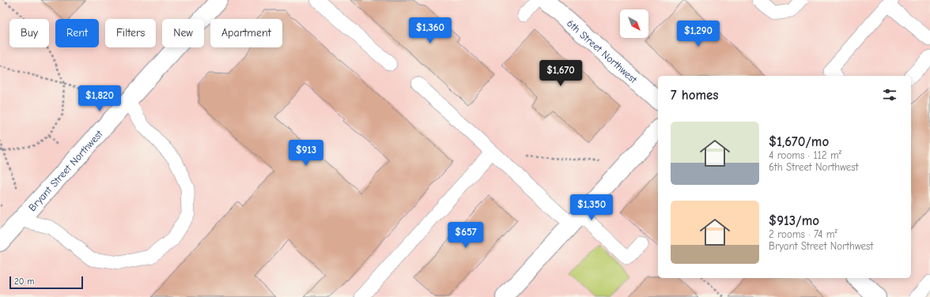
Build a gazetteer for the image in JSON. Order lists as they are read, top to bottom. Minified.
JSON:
{"streets":{"street":["6th Street Northwest","Bryant Street Northwest"]},"scale_bar":"20 m","north":"bottom right","page":{"price":["$1,360","$1,290","$1,670","$1,820","$913","$1,350","$657"],"chip":["Buy","Rent","Filters","New","Apartment"],"heading":"7 homes","list":[{"name":"$1,670/mo","note":"4 rooms · 112 m² · 6th Street Northwest"},{"name":"$913/mo","note":"2 rooms · 74 m² · Bryant Street Northwest"}],"scale":"20 m"}}
